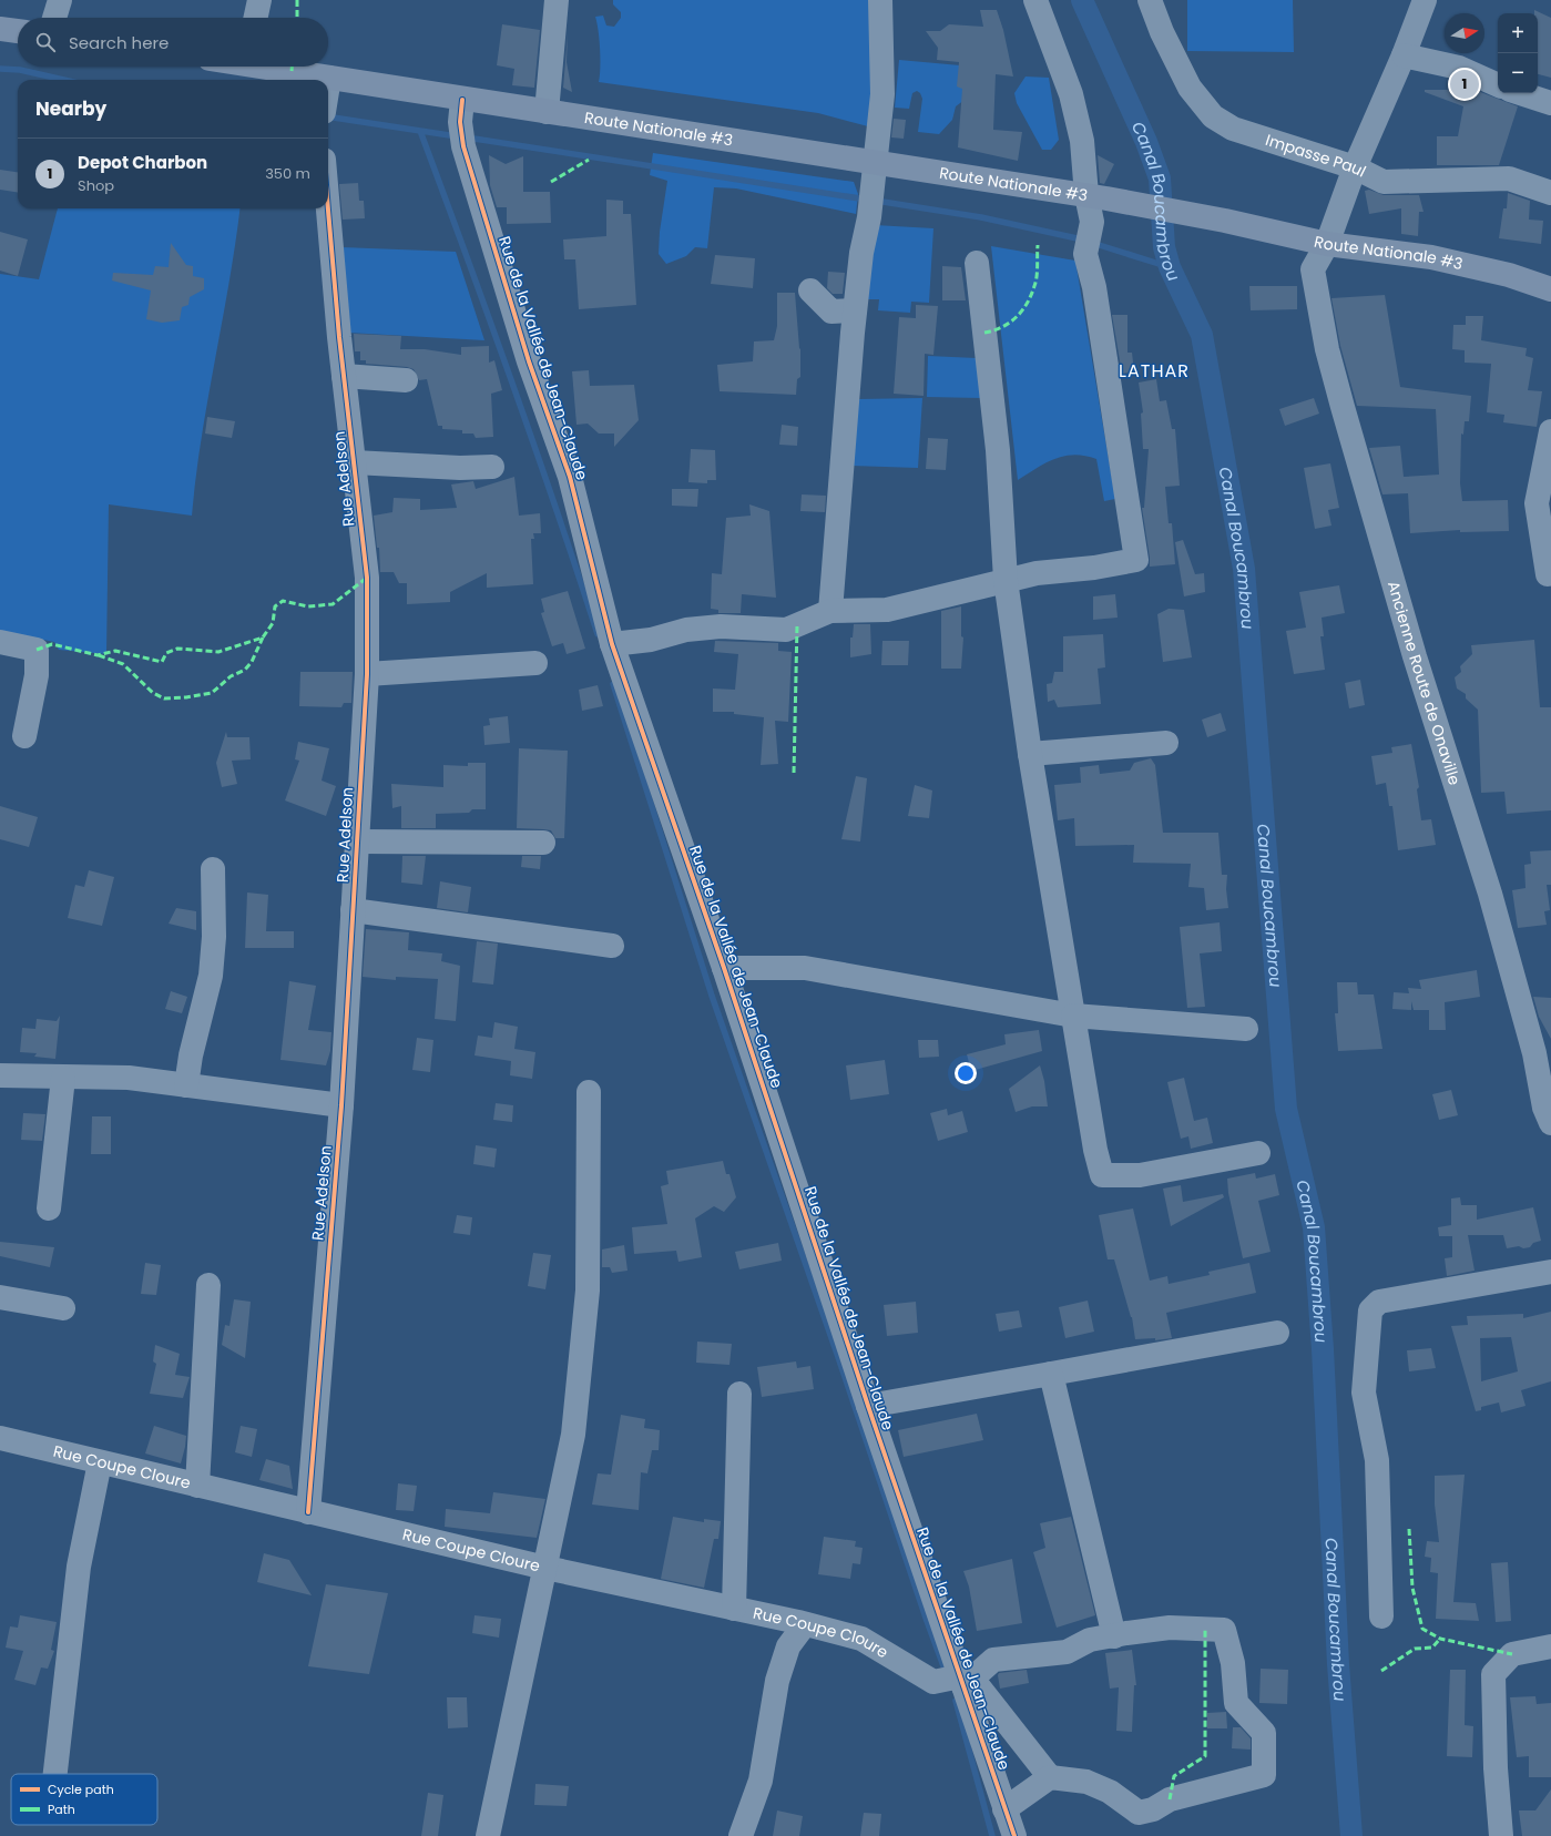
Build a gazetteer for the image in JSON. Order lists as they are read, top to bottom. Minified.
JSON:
{"streets":{"main road":["Route Nationale #3"],"street":["Impasse Paul","Rue de la Vallée de Jean-Claude","Rue Adelson","Ancienne Route de Onaville","Rue Coupe Cloure"]},"crossings":[["Route Nationale #3","Rue de la Vallée de Jean-Claude"],["Route Nationale #3","Ancienne Route de Onaville"],["Impasse Paul","Ancienne Route de Onaville"],["Rue de la Vallée de Jean-Claude","Rue Coupe Cloure"],["Rue Adelson","Rue Coupe Cloure"]],"districts":["LATHAR"],"water":["Canal Boucambrou"],"legend":["Cycle path","Path"],"north":"right","page":{"map_buttons":["+","−"],"search":"Search here","pins":"1","heading":"Nearby","list":[{"mark":"1","name":"Depot Charbon","note":"Shop","value":"350 m"}]}}
